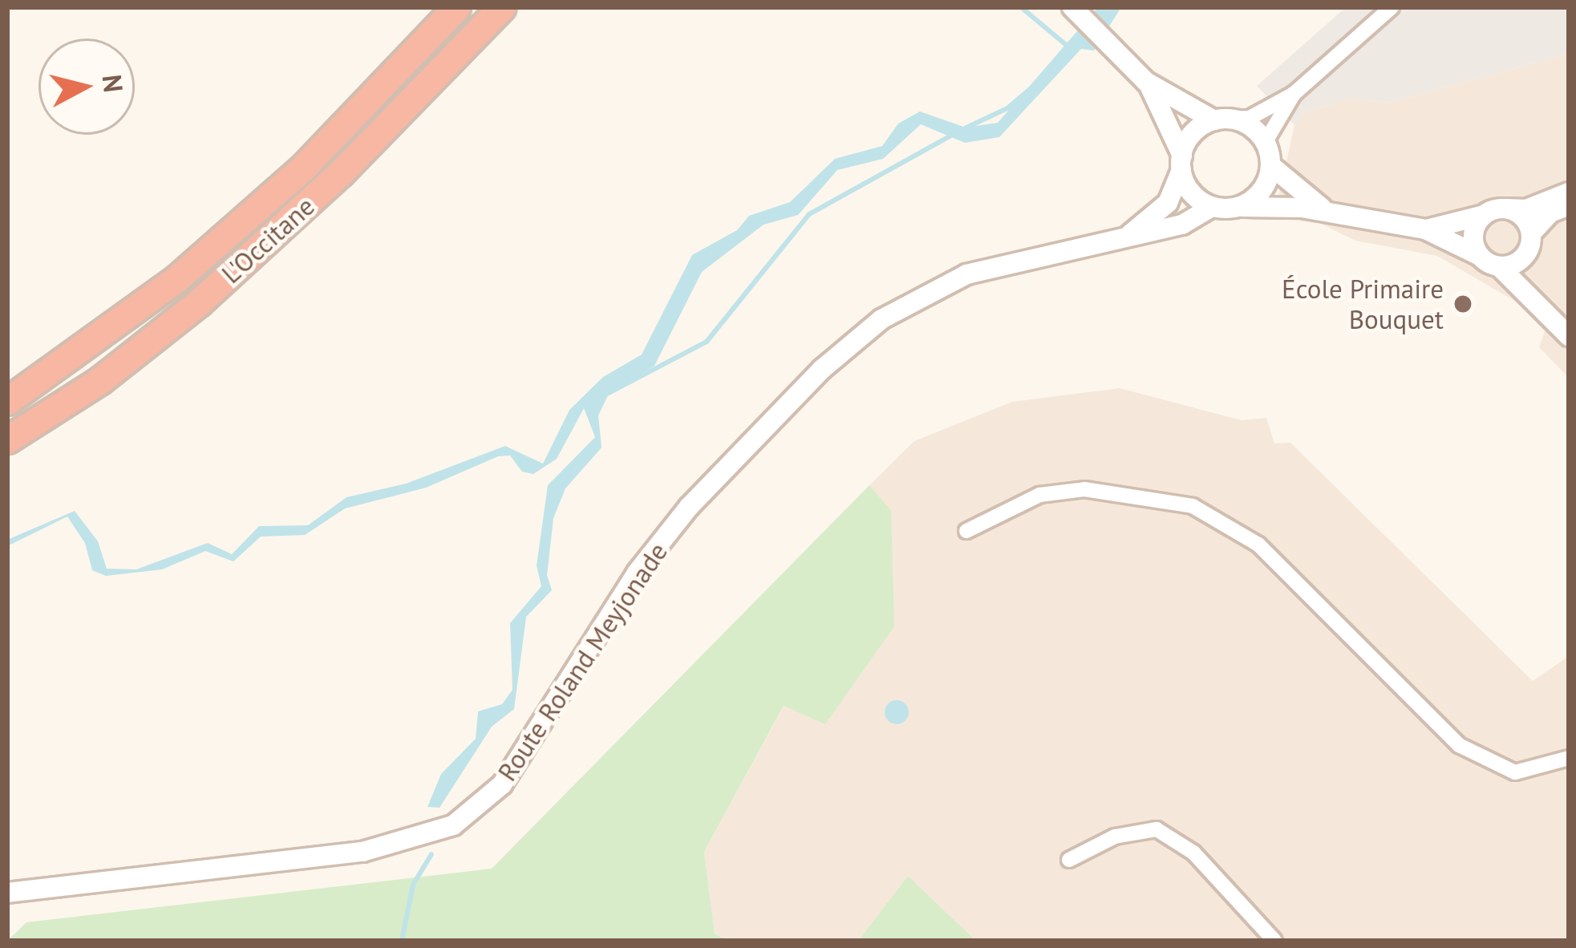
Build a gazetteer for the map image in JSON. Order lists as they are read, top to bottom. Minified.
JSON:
{"streets":{"highway":["L'Occitane"],"main road":["Route Roland Meyjonade"]},"places":["École Primaire Bouquet"],"north":"right"}
